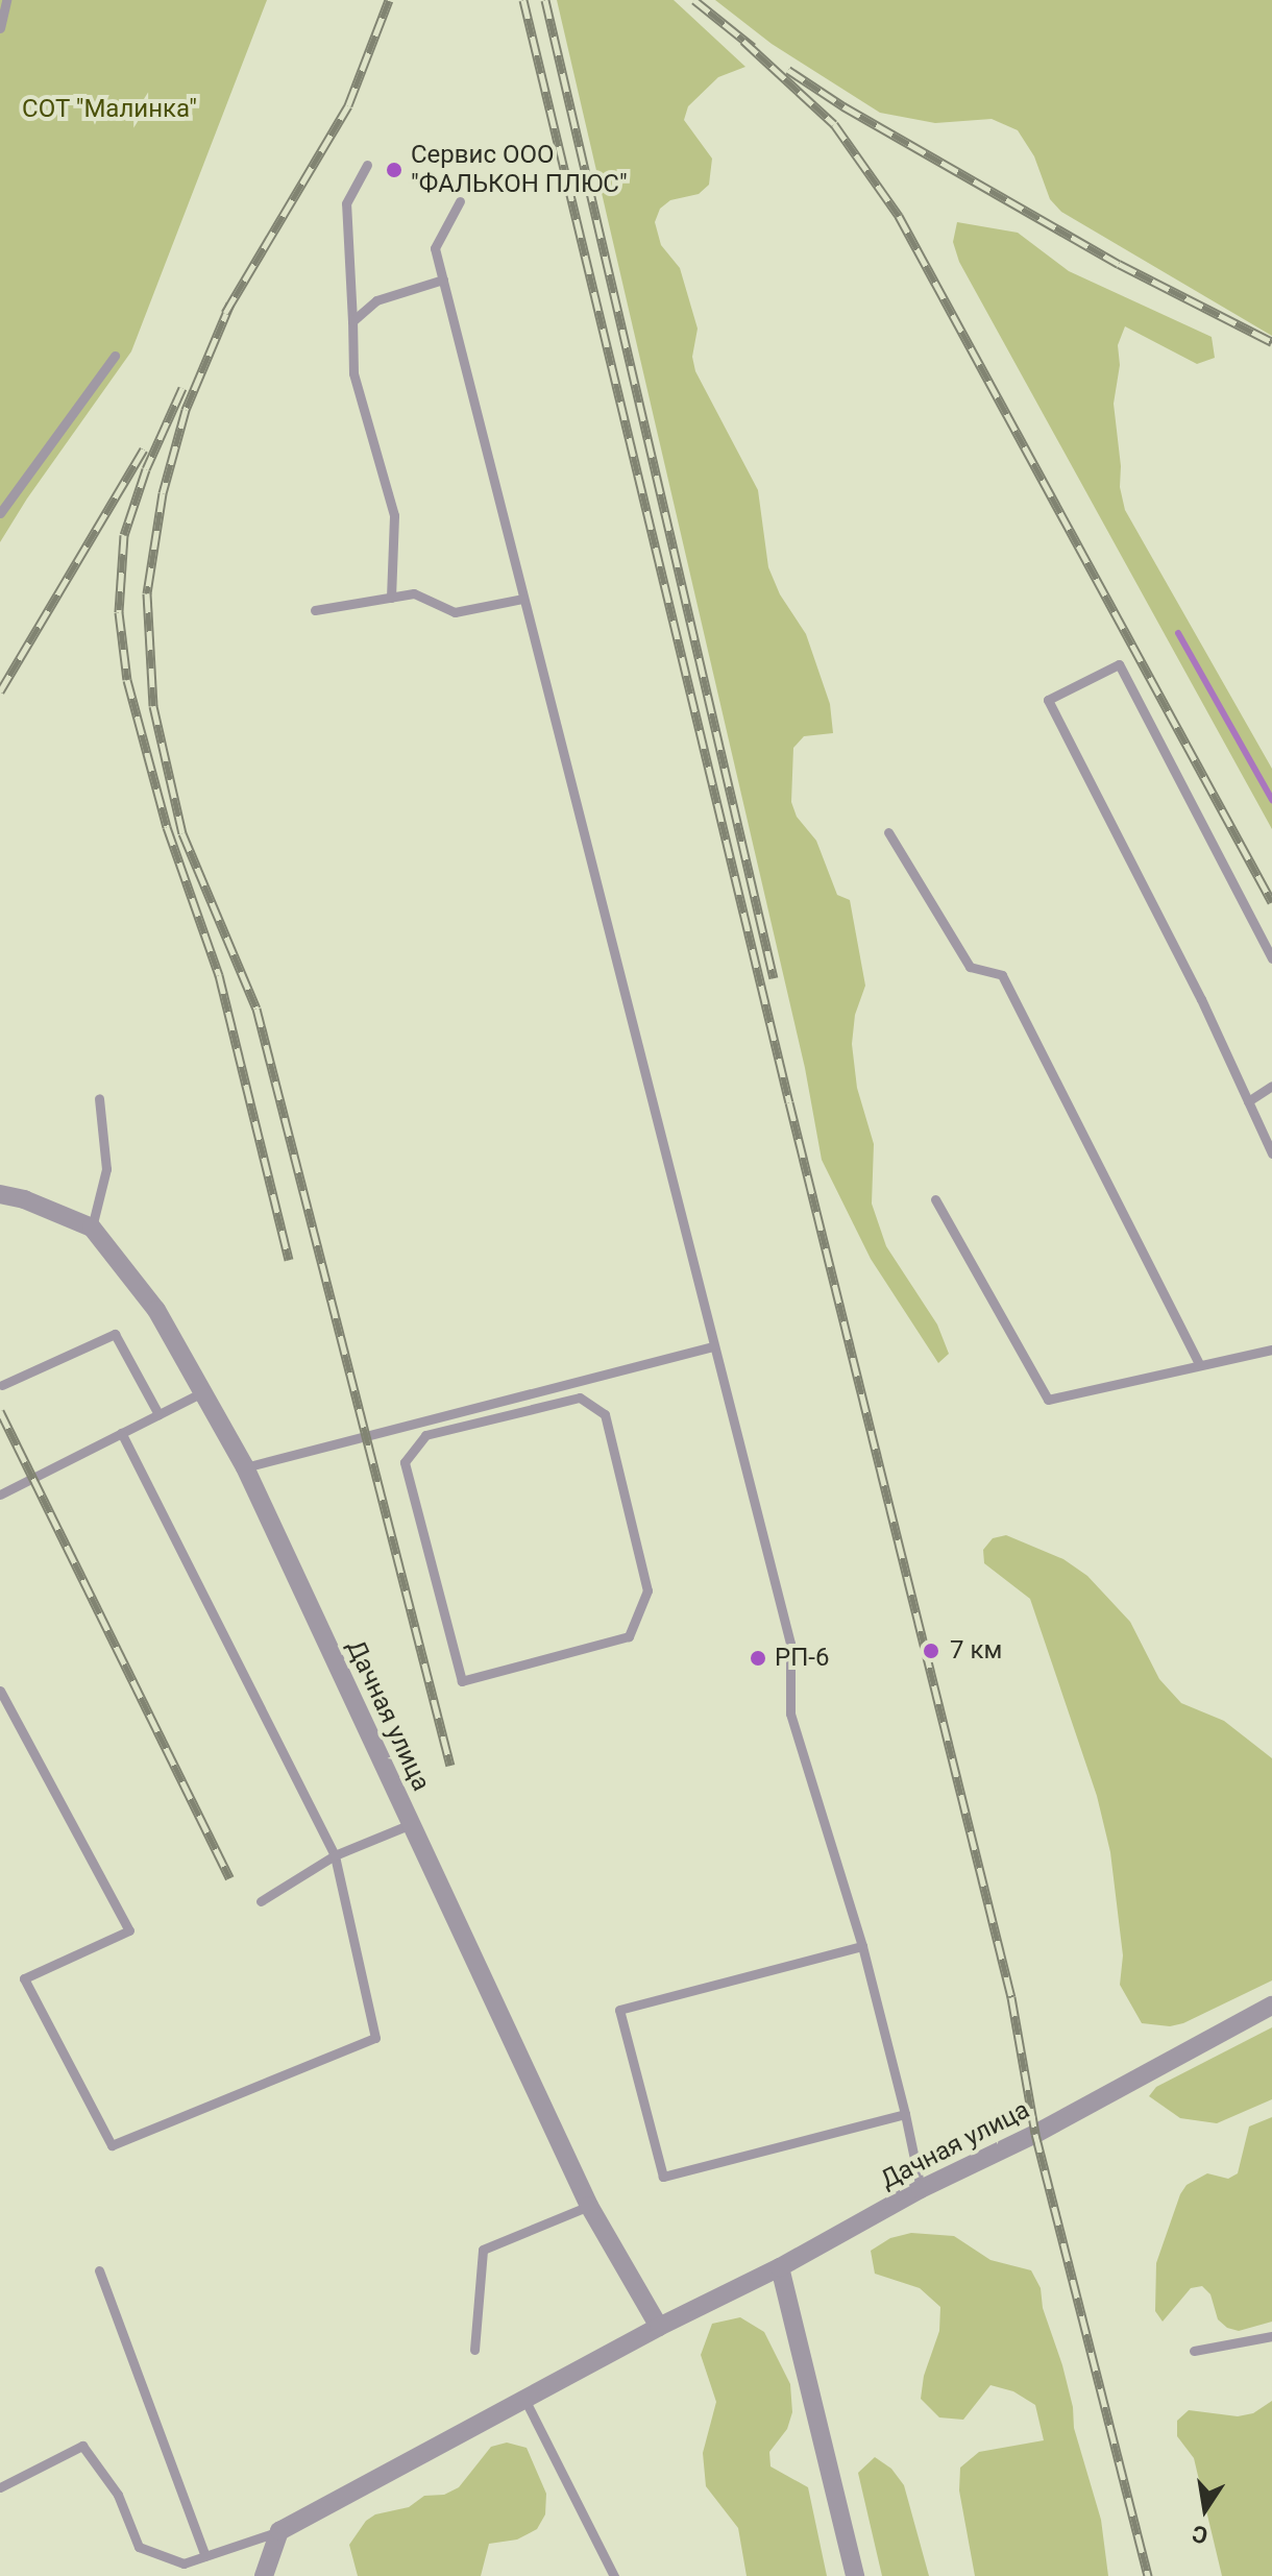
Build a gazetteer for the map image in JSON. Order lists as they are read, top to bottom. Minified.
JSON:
{"streets":{"street":["Дачная улица"]},"parks":["СОТ \"Малинка\""],"places":["Сервис ООО \"ФАЛЬКОН ПЛЮС\"","7 км","РП-6"],"north":"bottom"}
